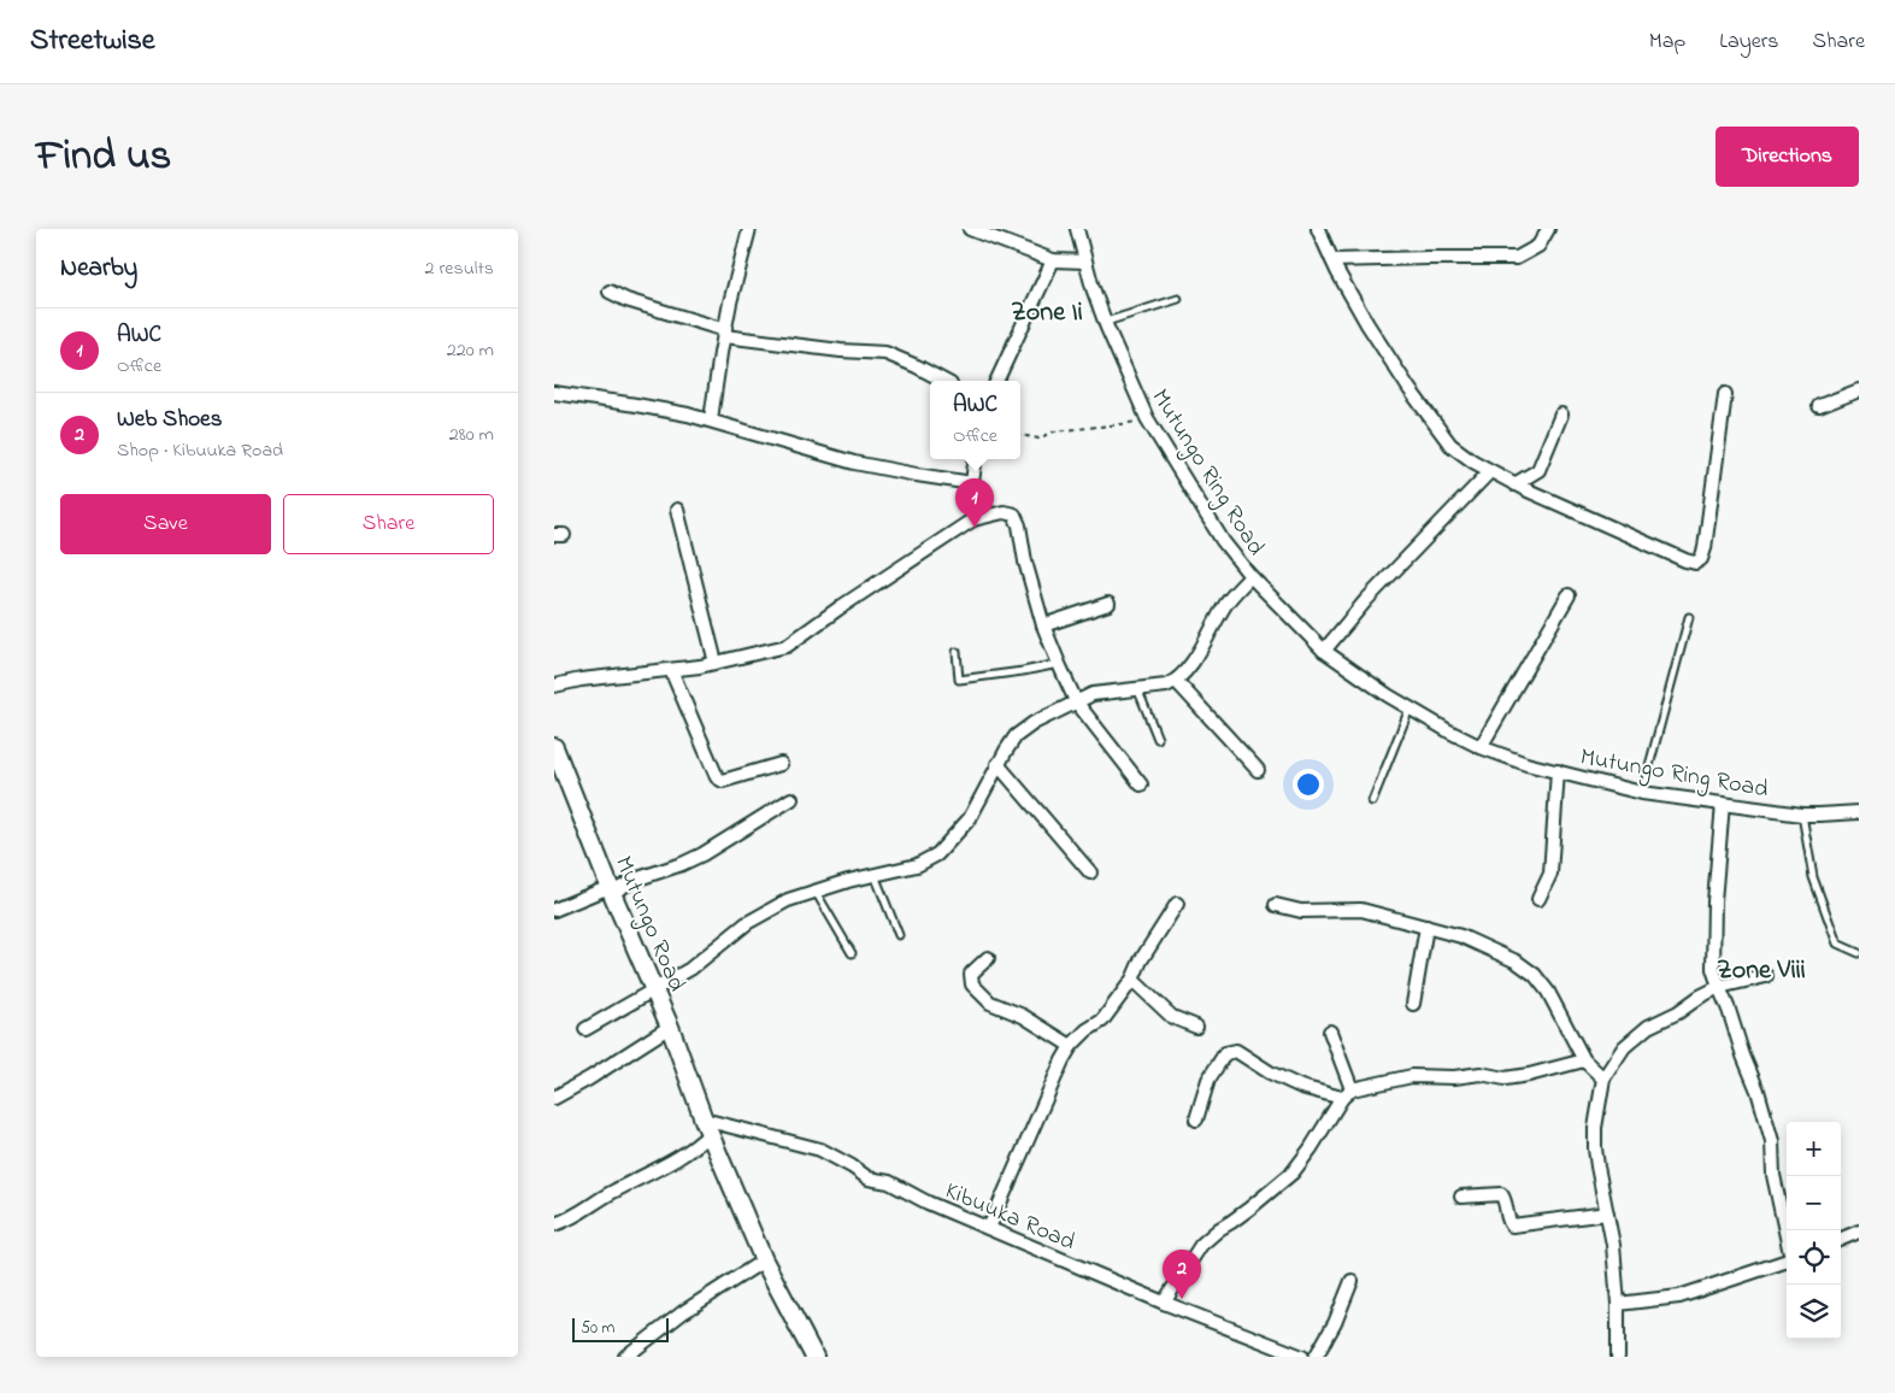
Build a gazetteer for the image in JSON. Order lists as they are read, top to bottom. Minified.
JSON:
{"streets":{"main road":["Mutungo Road"],"street":["Mutungo Ring Road","Kibuuka Road"]},"crossings":[["Mutungo Road","Kibuuka Road"]],"districts":["Zone Ii","Zone Viii"],"scale_bar":"50 m","page":{"header":"Streetwise","nav":["Map","Layers","Share"],"title":"Find us","buttons":["Directions",["Save","Share"]],"heading":["Nearby","2 results"],"list":[{"mark":"1","name":"AWC","note":"Office","value":"220 m"},{"mark":"2","name":"Web Shoes","note":"Shop · Kibuuka Road","value":"280 m"}],"popup":["AWC","Office"],"pins":["1","2"],"map_buttons":["+","−"],"scale":"50 m"}}
